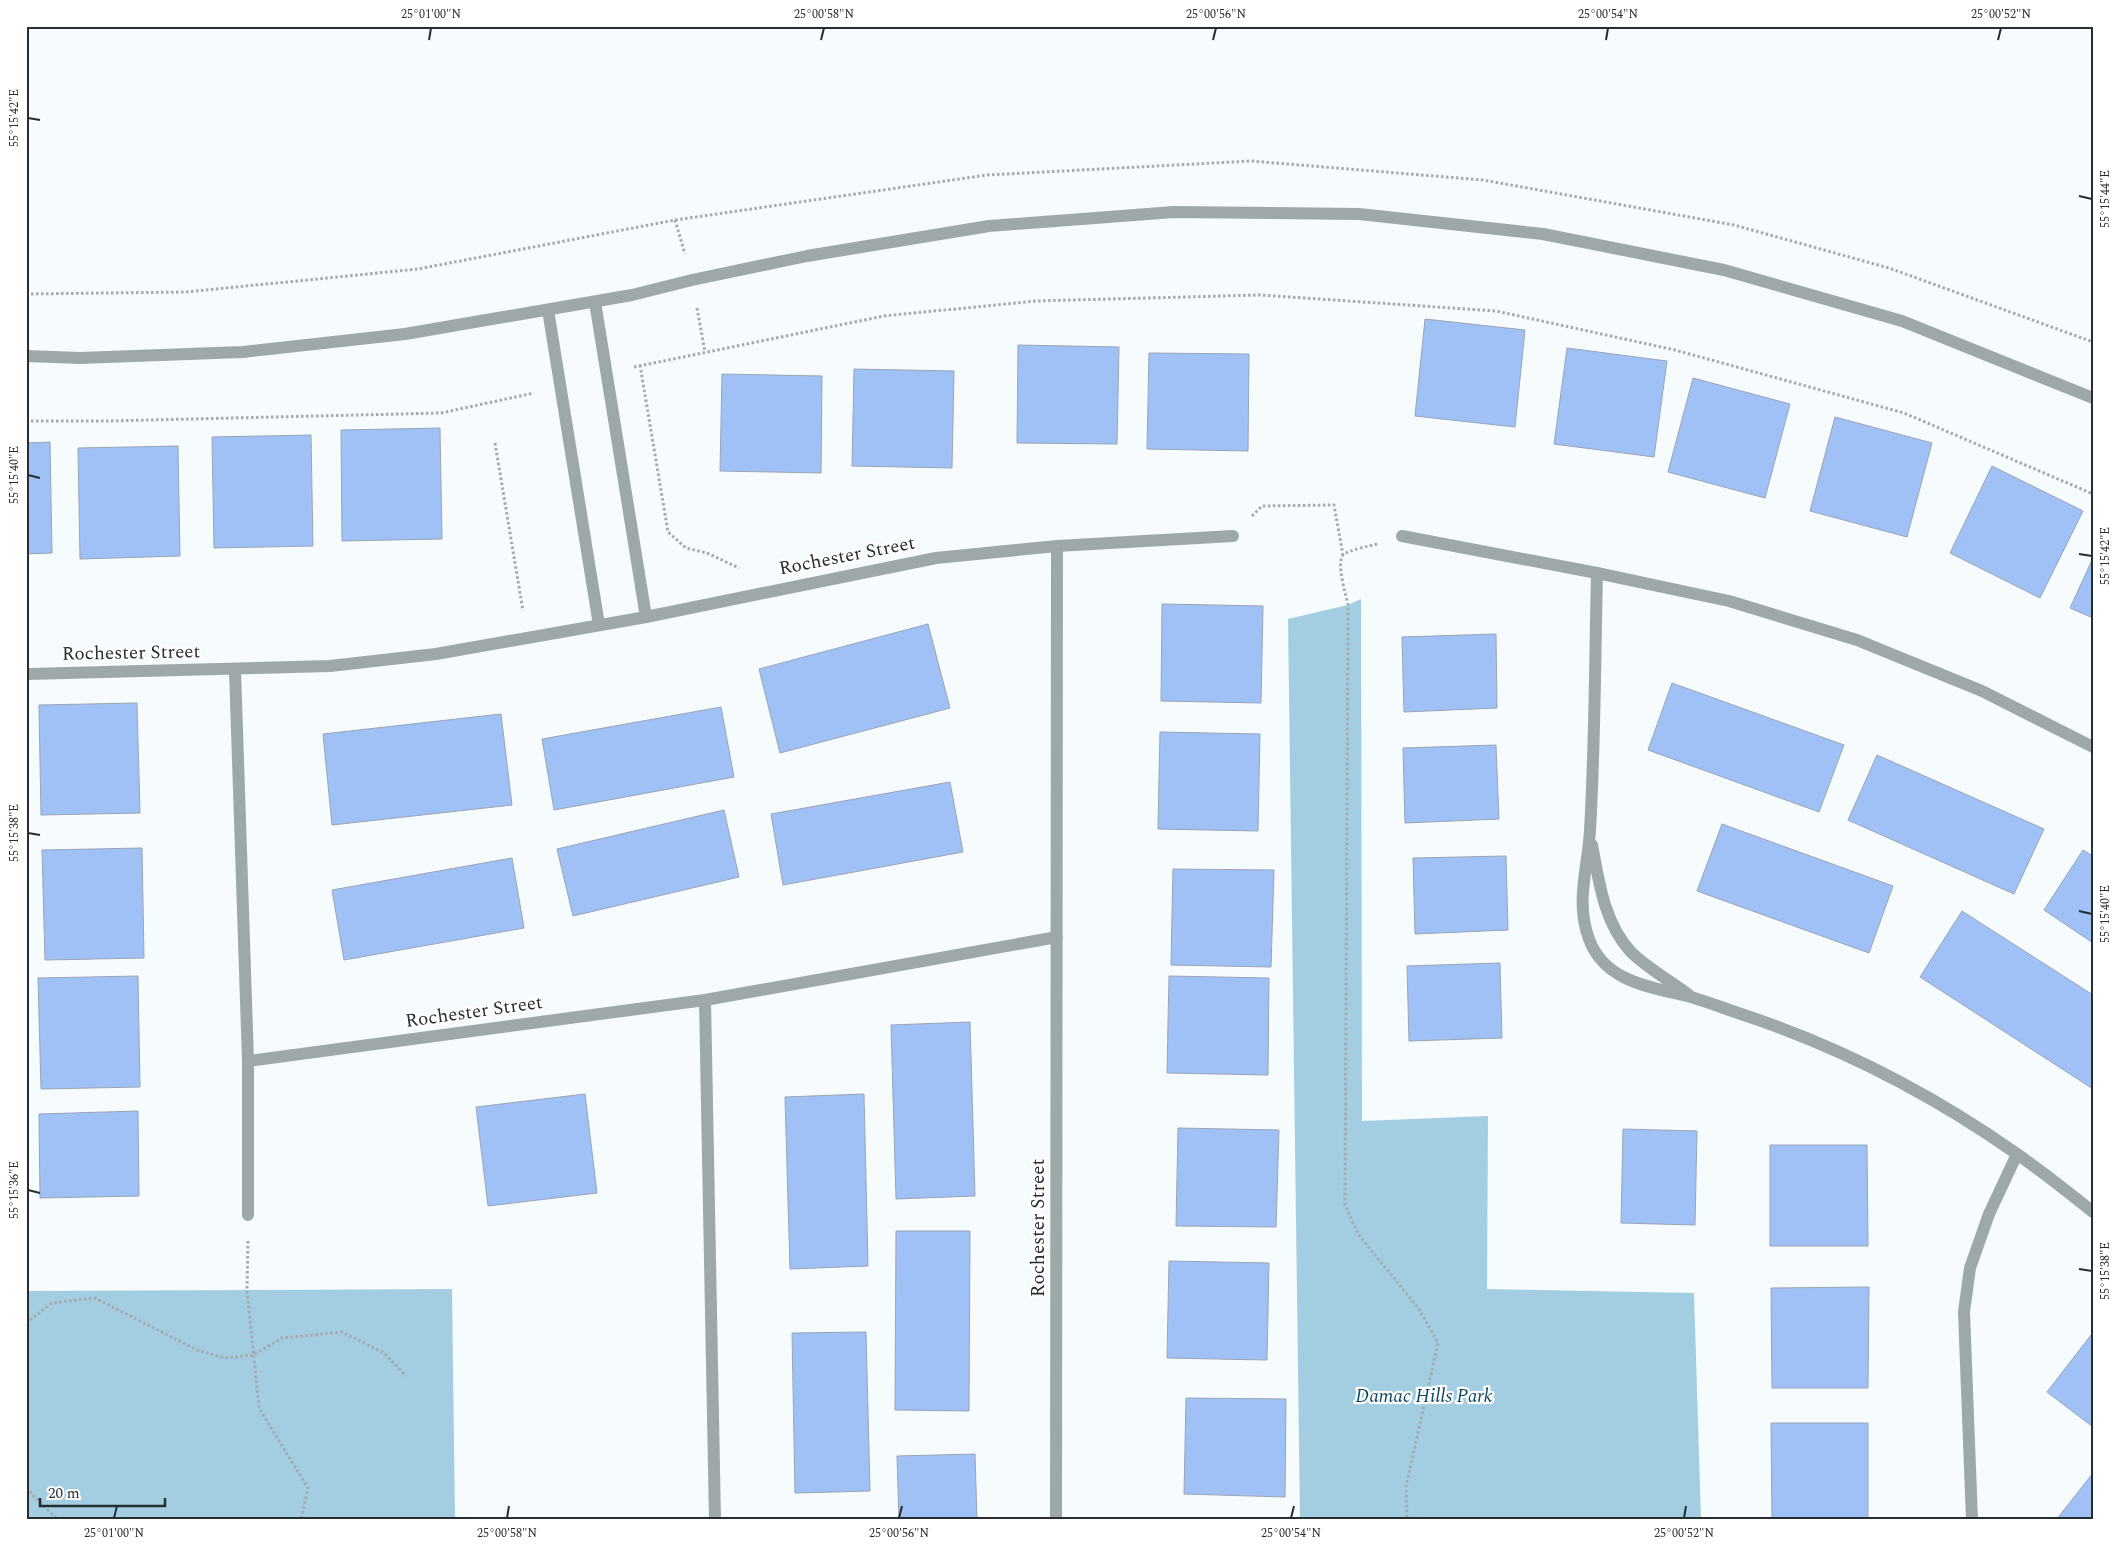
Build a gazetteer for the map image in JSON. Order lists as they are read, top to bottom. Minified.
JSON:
{"streets":{"street":["Rochester Street"]},"parks":["Damac Hills Park"],"scale_bar":"20 m","coordinates":["25°01'00\"N","25°00'58\"N","25°00'56\"N","25°00'54\"N","25°00'52\"N","55°15'42\"E","55°15'44\"E","55°15'40\"E","55°15'38\"E","55°15'36\"E"]}
